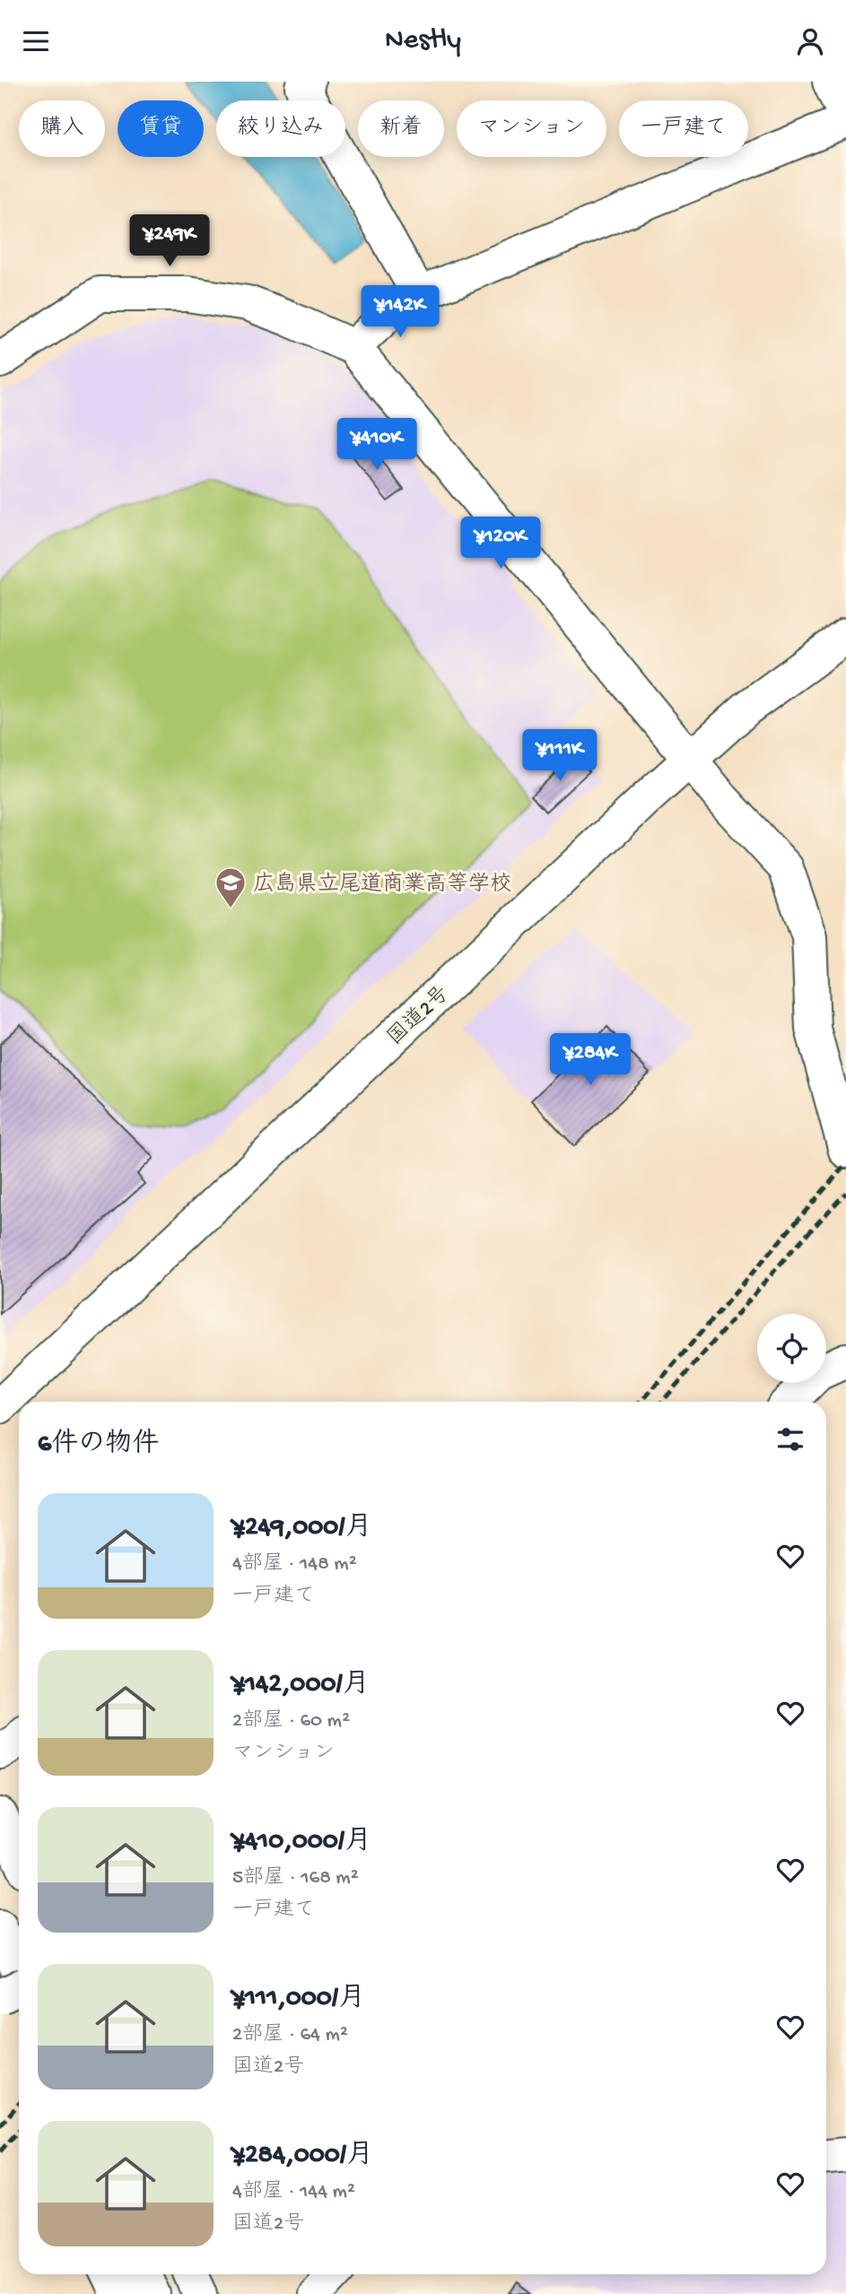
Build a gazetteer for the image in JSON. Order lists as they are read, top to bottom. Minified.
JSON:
{"streets":{"main road":["国道2号"]},"places":{"school or university":["広島県立尾道商業高等学校"]},"page":{"header":"Nestly","chip":["購入","賃貸","絞り込み","新着","マンション","一戸建て"],"price":["¥249K","¥142K","¥410K","¥120K","¥111K","¥284K"],"heading":"6件の物件","list":[{"name":"¥249,000/月","note":"4部屋 · 148 m² · 一戸建て"},{"name":"¥142,000/月","note":"2部屋 · 60 m² · マンション"},{"name":"¥410,000/月","note":"5部屋 · 168 m² · 一戸建て"},{"name":"¥111,000/月","note":"2部屋 · 64 m² · 国道2号"},{"name":"¥284,000/月","note":"4部屋 · 144 m² · 国道2号"}]}}
